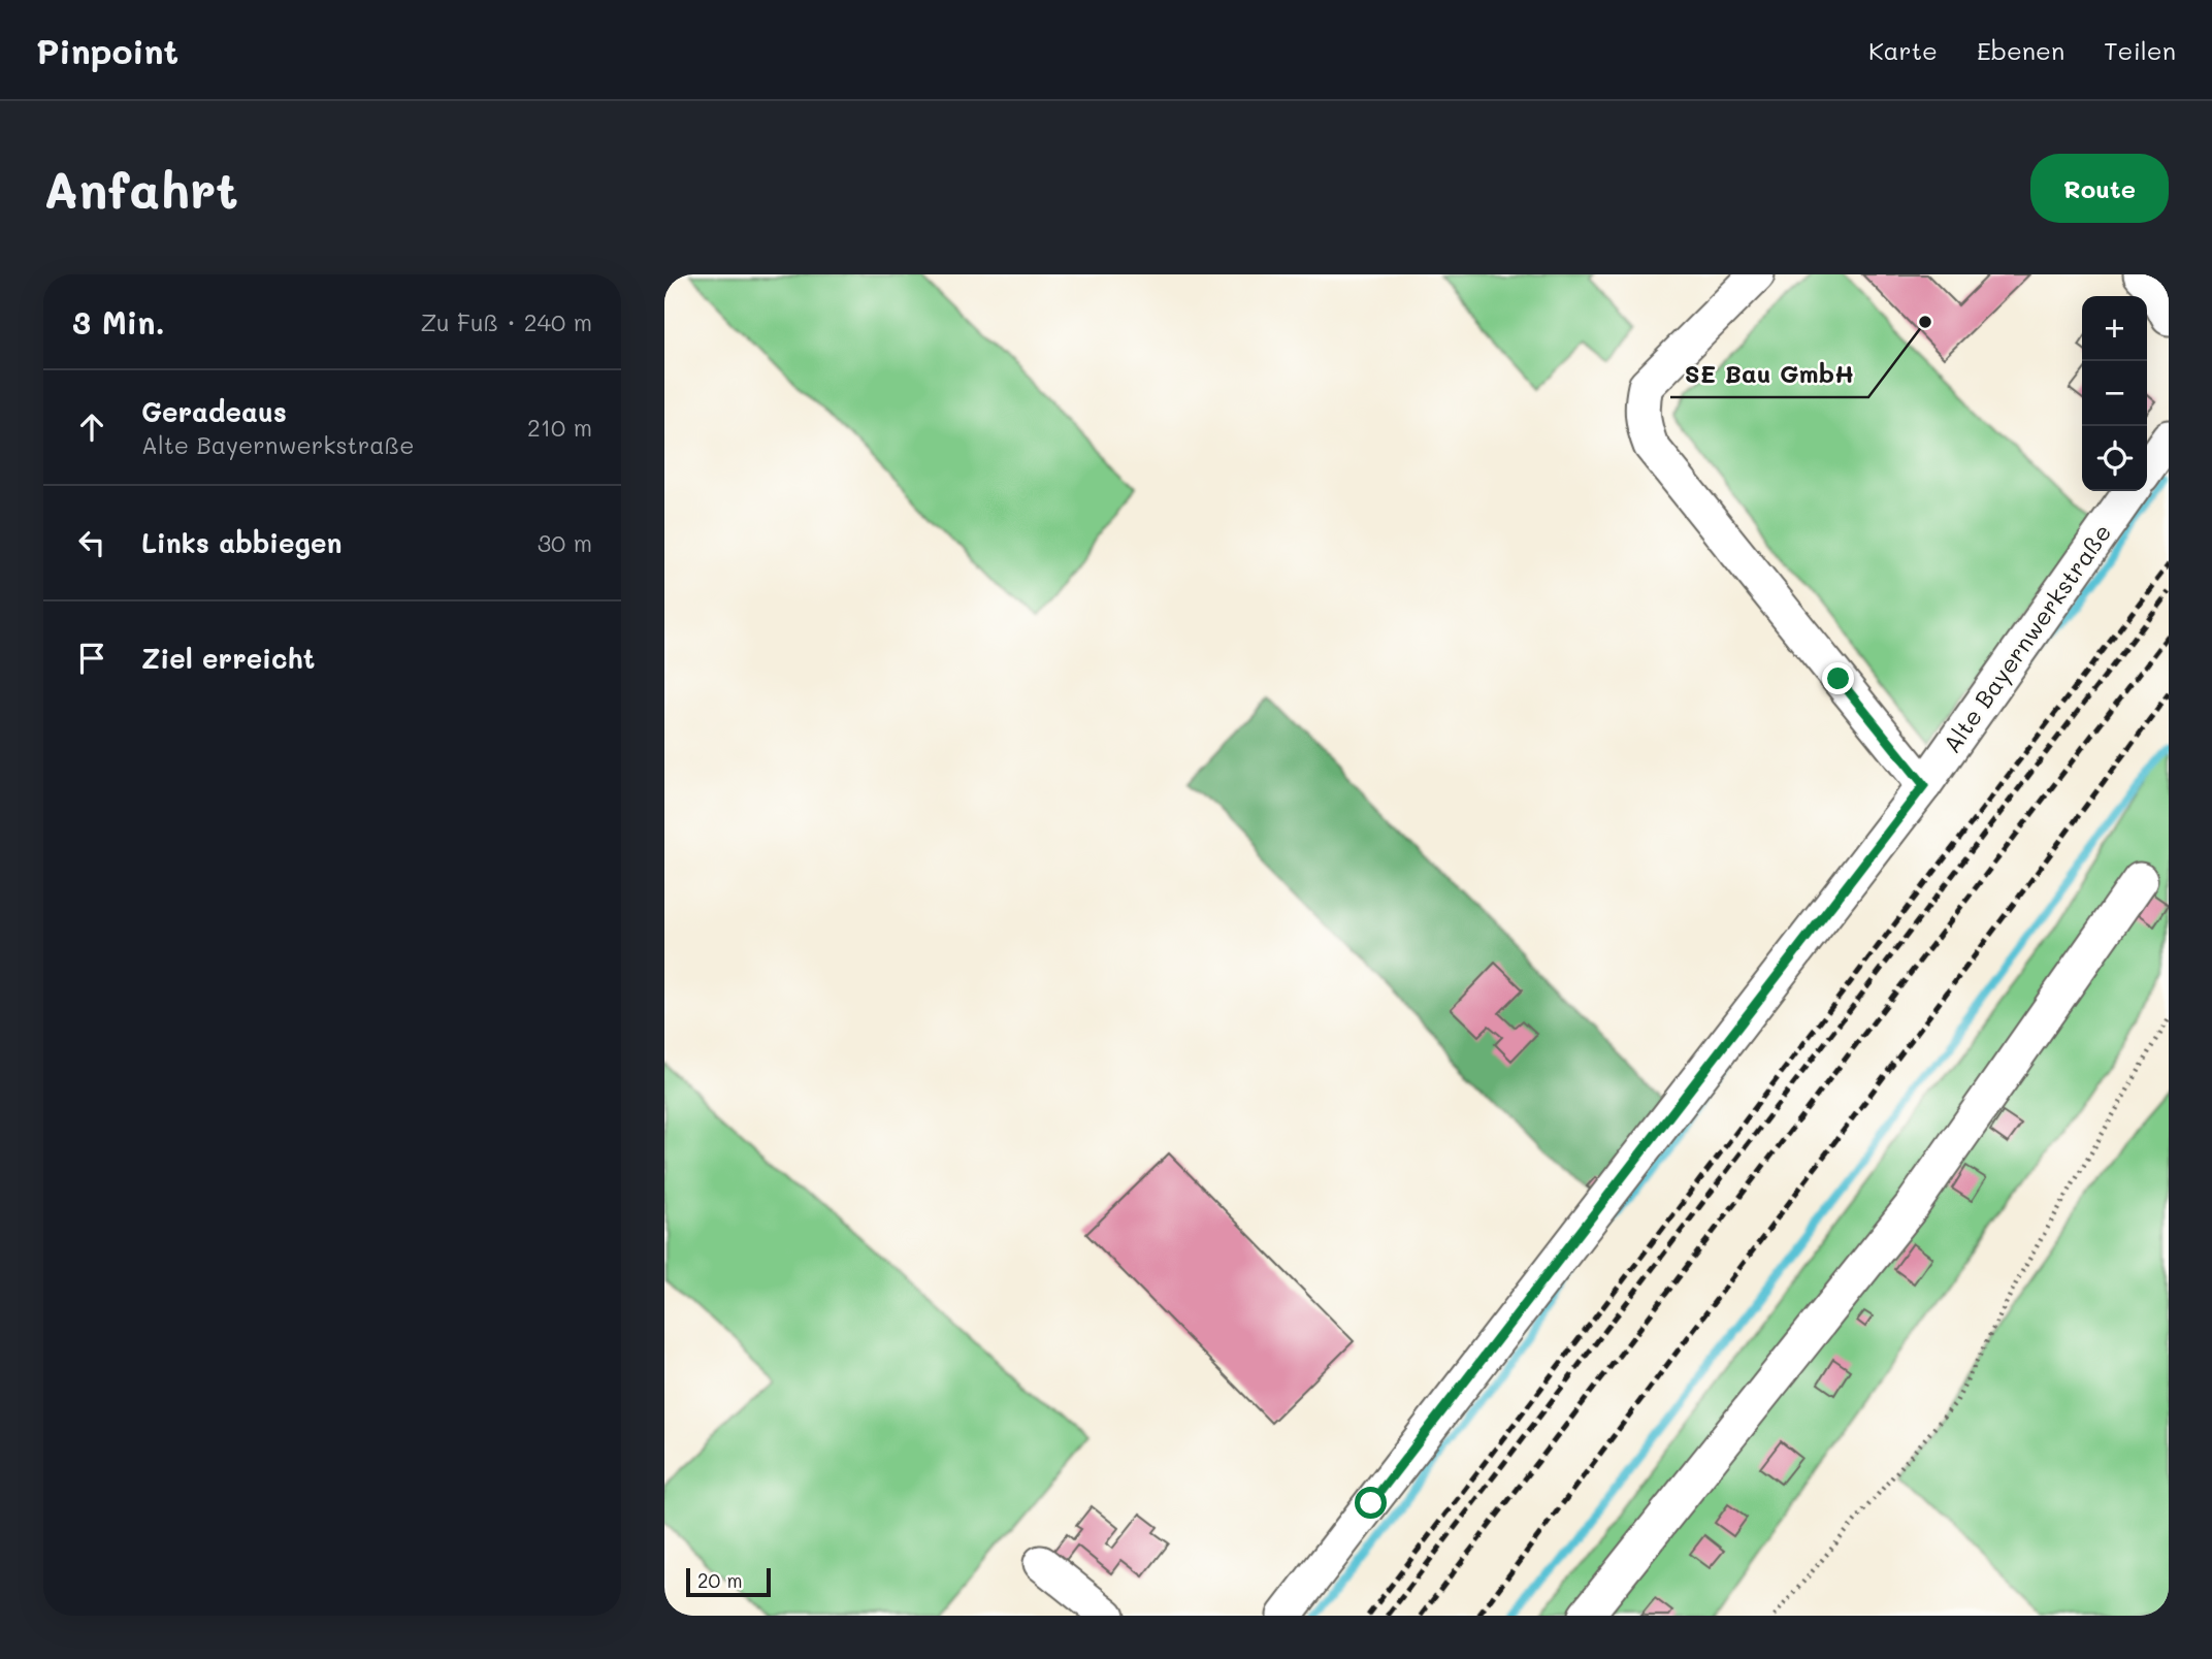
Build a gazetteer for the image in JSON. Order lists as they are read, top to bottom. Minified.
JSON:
{"streets":{"street":["Alte Bayernwerkstraße"]},"places":["SE Bau GmbH"],"scale_bar":"20 m","page":{"header":"Pinpoint","nav":["Karte","Ebenen","Teilen"],"buttons":"Route","title":"Anfahrt","heading":["3 Min.","Zu Fuß · 240 m"],"map_buttons":["+","−"],"list":[["Geradeaus","Alte Bayernwerkstraße","210 m"],["Links abbiegen","30 m"],"Ziel erreicht"],"scale":"20 m"}}
